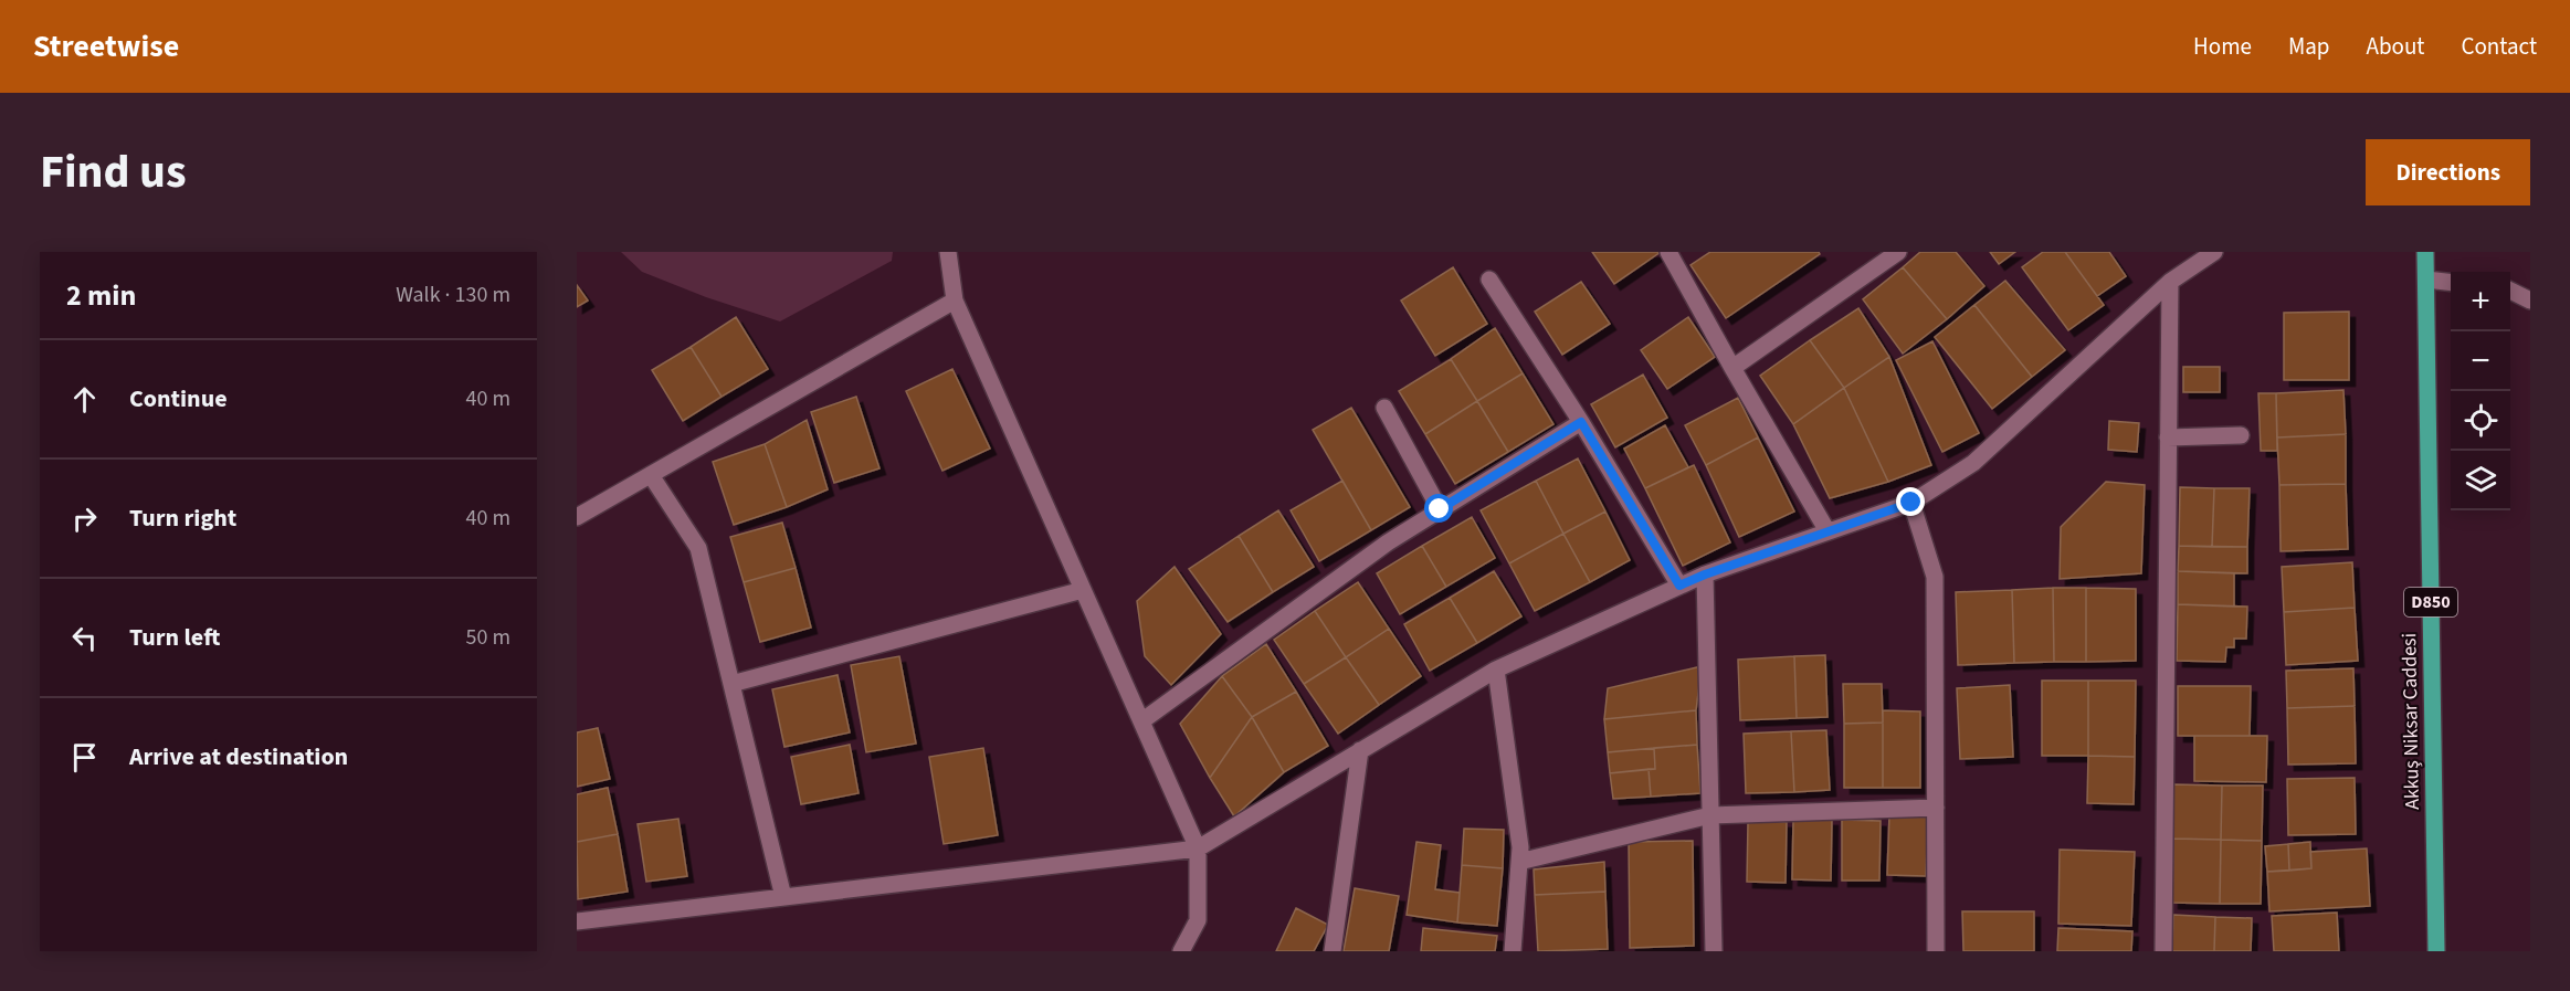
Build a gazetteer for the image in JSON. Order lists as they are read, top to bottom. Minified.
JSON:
{"streets":{"main road":["D850","Akkuş Niksar Caddesi"]},"page":{"header":"Streetwise","nav":["Home","Map","About","Contact"],"title":"Find us","buttons":"Directions","heading":["2 min","Walk · 130 m"],"map_buttons":["+","−"],"list":[["Continue","40 m"],["Turn right","40 m"],["Turn left","50 m"],"Arrive at destination"]}}
